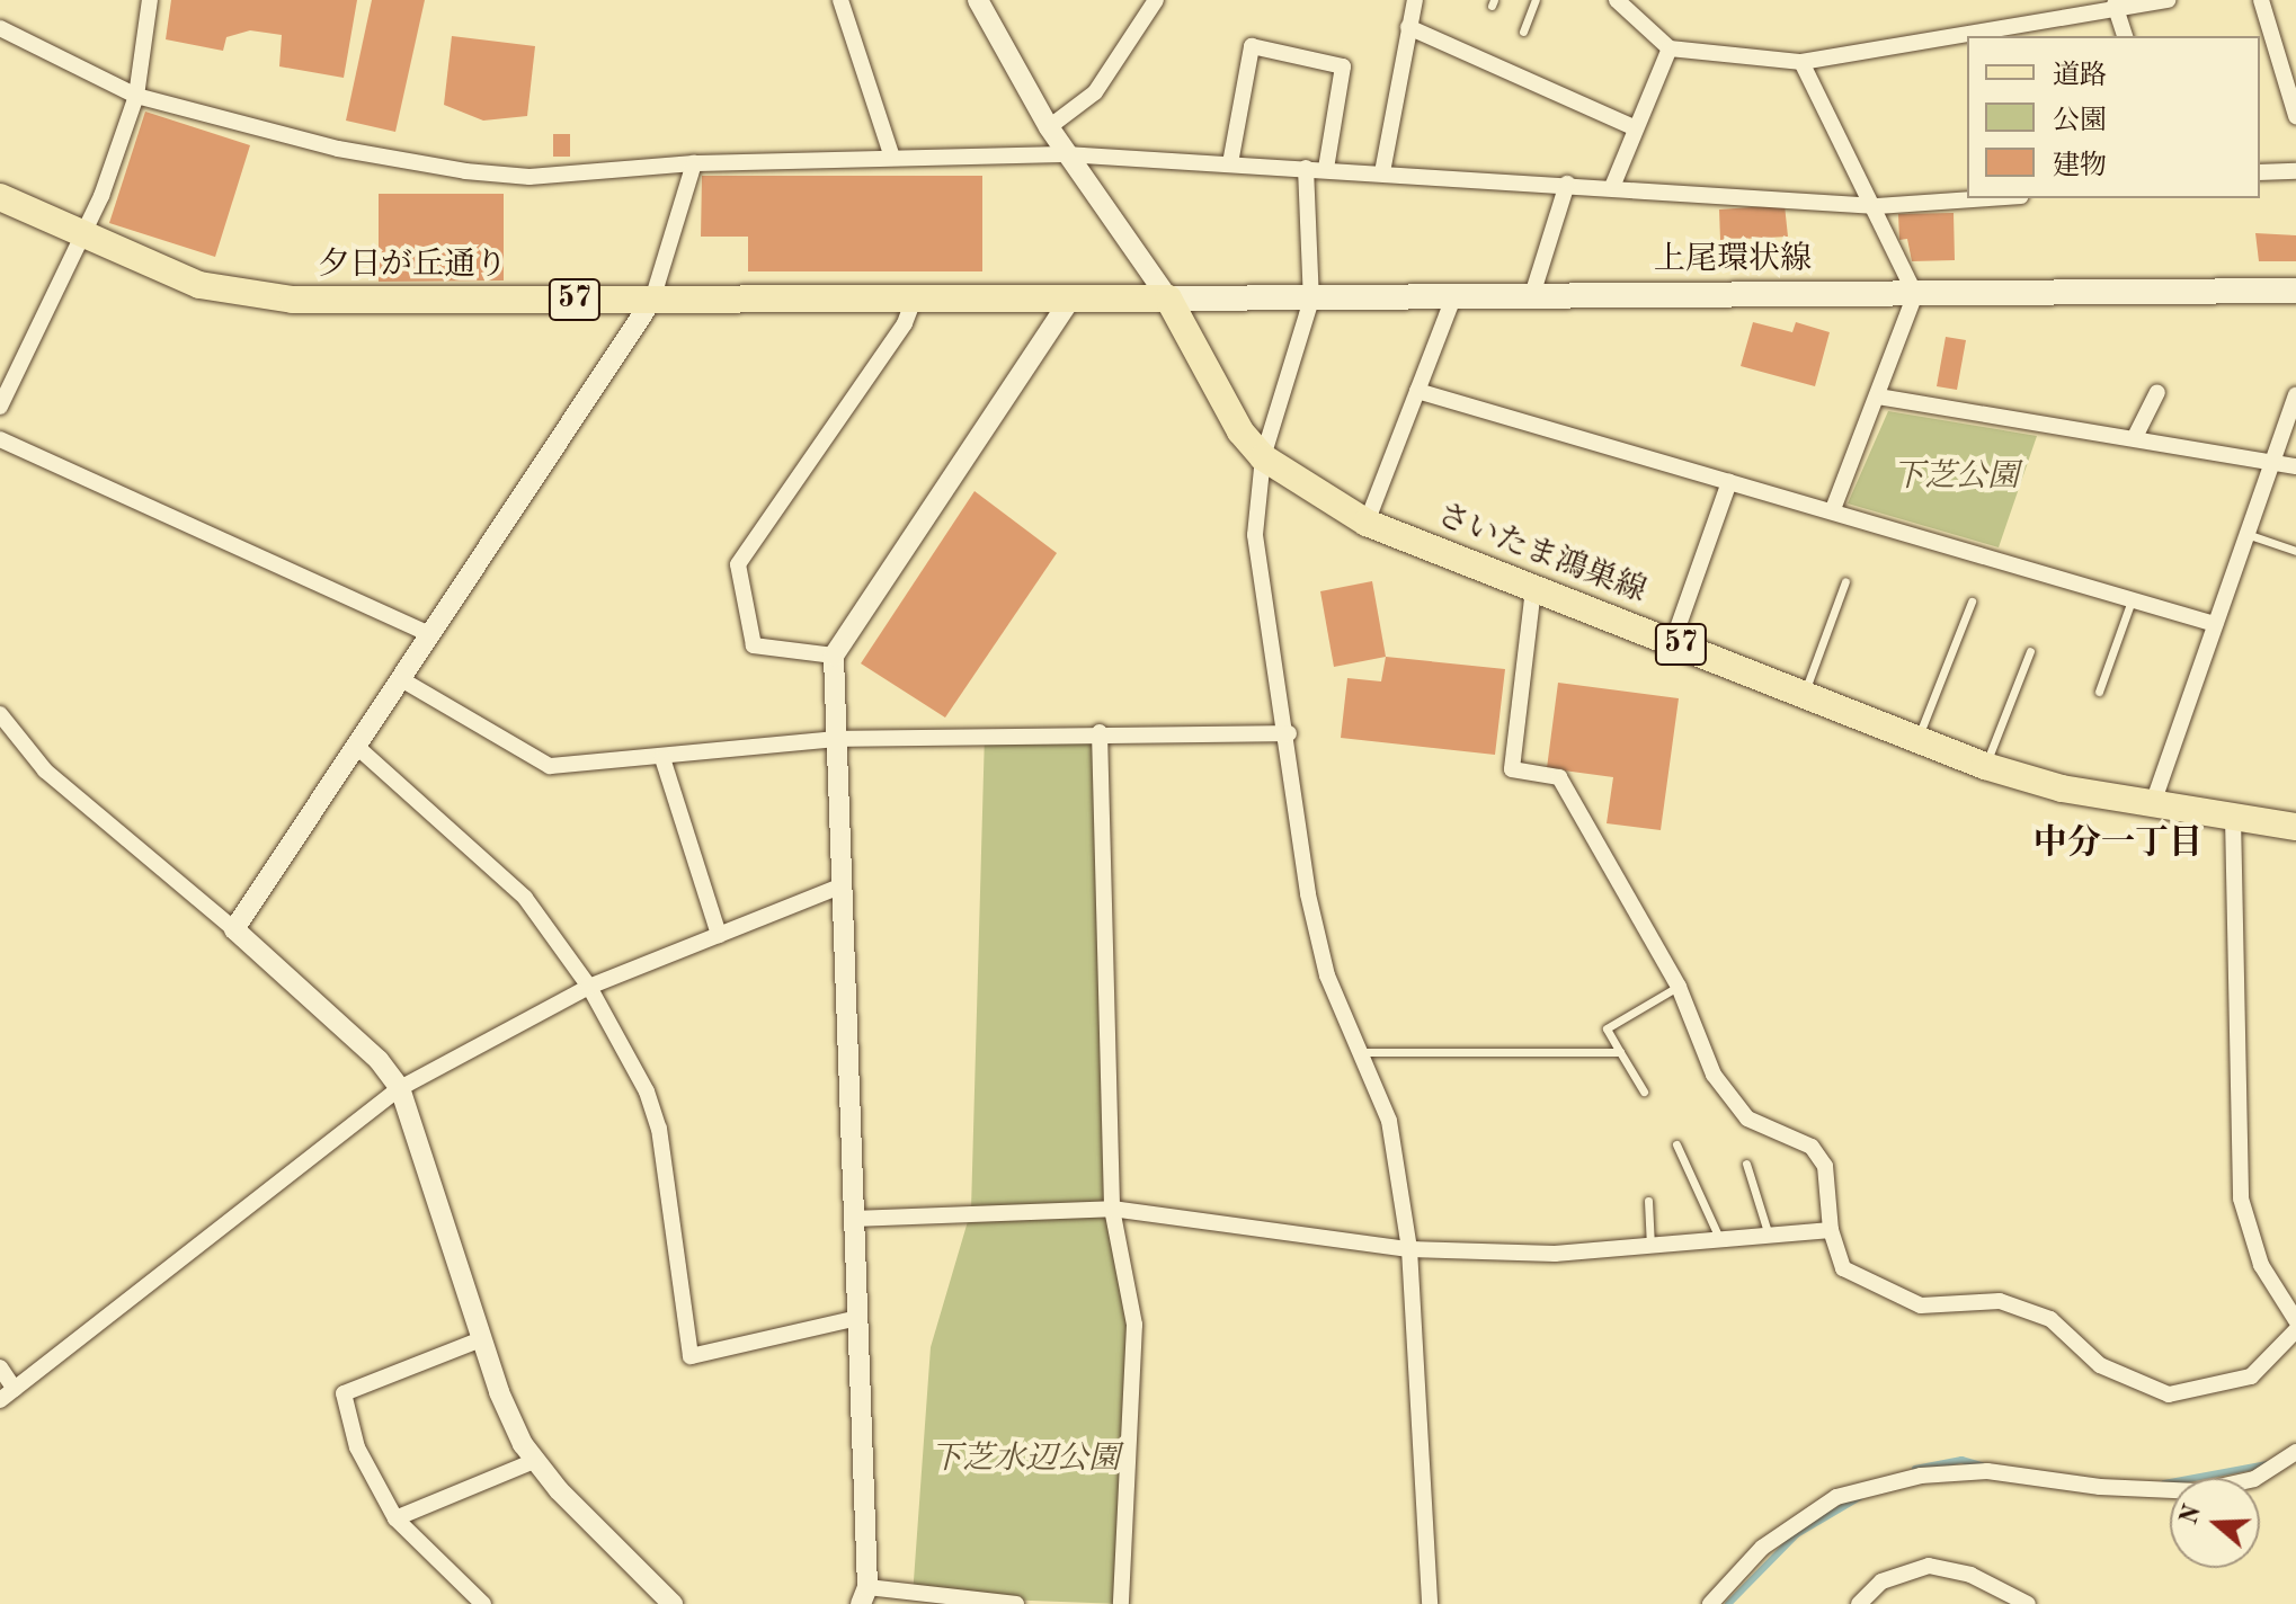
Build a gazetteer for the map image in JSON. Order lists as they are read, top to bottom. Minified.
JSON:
{"streets":{"main road":["上尾環状線","夕日が丘通り","57","さいたま鴻巣線"]},"crossings":[["上尾環状線","夕日が丘通り"],["上尾環状線","さいたま鴻巣線"],["夕日が丘通り","さいたま鴻巣線"]],"districts":["中分一丁目"],"parks":["下芝公園","下芝水辺公園"],"legend":["道路","公園","建物"],"north":"left"}
